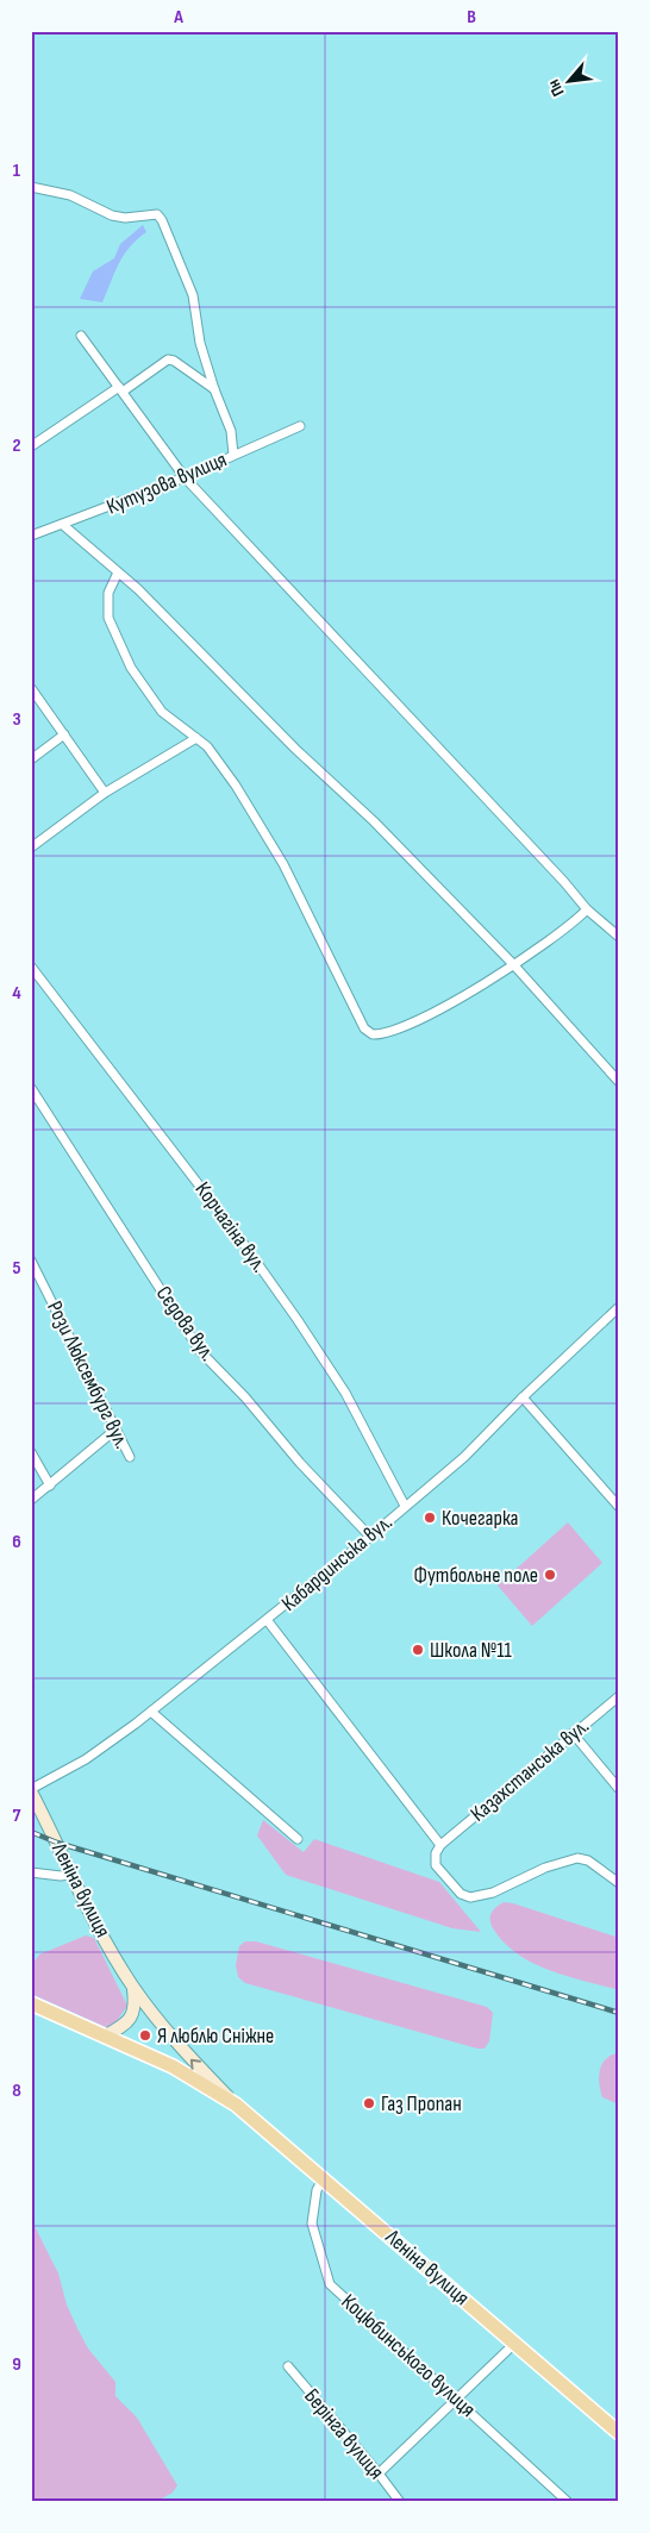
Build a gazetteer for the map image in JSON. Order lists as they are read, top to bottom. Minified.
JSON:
{"streets":{"main road":["Леніна вулиця"],"street":["Кутузова вулиця","Корчагіна вул.","Сєдова вул.","Рози Люксембург вул.","Кабардинська вул.","Казахстанська вул.","Коцюбинського вулиця","Берiнга вулиця"]},"crossings":[["Корчагіна вул.","Кабардинська вул."],["Сєдова вул.","Кабардинська вул."],["Кабардинська вул.","Леніна вулиця"],["Леніна вулиця","Коцюбинського вулиця"]],"places":["Кочегарка","Футбольне поле","Школа №11","Я люблю Сніжне","Газ Пропан"],"north":"bottom left","grid":{"columns":["A","B"],"rows":["1","2","3","4","5","6","7","8","9"]}}
